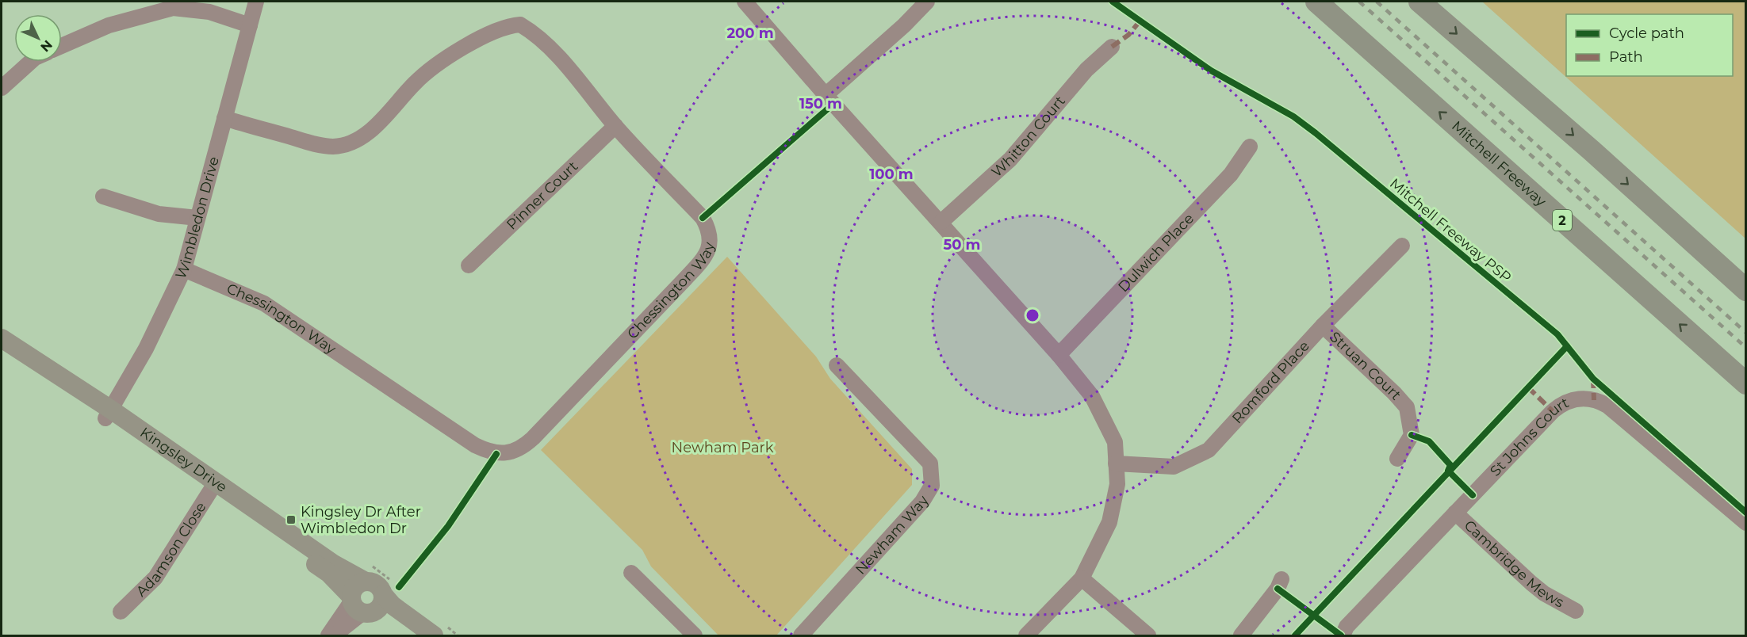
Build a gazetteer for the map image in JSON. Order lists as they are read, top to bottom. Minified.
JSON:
{"streets":{"highway":["Mitchell Freeway","2"],"main road":["Kingsley Drive"],"street":["Whitton Court","Pinner Court","Wimbledon Drive","Dulwich Place","Chessington Way","Struan Court","Romford Place","St Johns Court","Newham Way","Adamson Close","Cambridge Mews"],"cycle path":["Mitchell Freeway PSP"]},"crossings":[["Pinner Court","Chessington Way"],["Wimbledon Drive","Chessington Way"],["Wimbledon Drive","Kingsley Drive"],["Struan Court","Romford Place"],["St Johns Court","Cambridge Mews"],["Kingsley Drive","Adamson Close"]],"parks":["Newham Park"],"places":{"transit":["Kingsley Dr After Wimbledon Dr"]},"legend":["Cycle path","Path"],"north":"bottom right","rings":["200 m","150 m","100 m","50 m"]}
